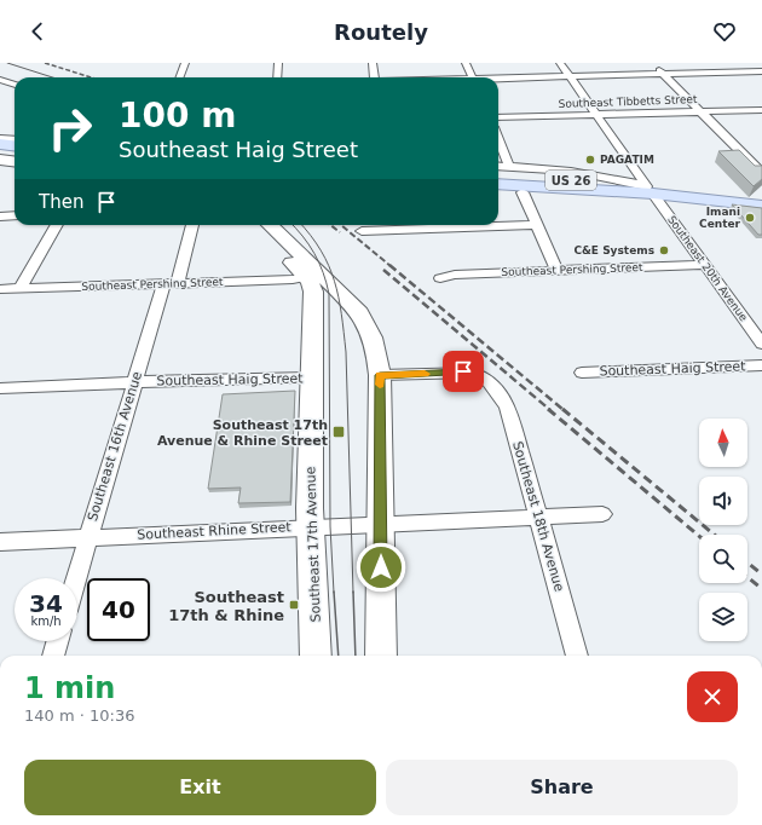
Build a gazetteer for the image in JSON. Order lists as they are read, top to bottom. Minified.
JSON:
{"streets":{"main road":["US 26"],"street":["Southeast Tibbetts Street","Southeast 20th Avenue","Southeast Pershing Street","Southeast Haig Street","Southeast 16th Avenue","Southeast 18th Avenue","Southeast Rhine Street","Southeast 17th Avenue"]},"crossings":[["Southeast Tibbetts Street","Southeast 20th Avenue"],["US 26","Southeast 20th Avenue"],["Southeast 20th Avenue","Southeast Pershing Street"],["Southeast Pershing Street","Southeast 16th Avenue"],["Southeast Pershing Street","Southeast 17th Avenue"],["Southeast Haig Street","Southeast 16th Avenue"],["Southeast Haig Street","Southeast 17th Avenue"],["Southeast 16th Avenue","Southeast Rhine Street"],["Southeast 18th Avenue","Southeast Rhine Street"],["Southeast Rhine Street","Southeast 17th Avenue"]],"places":{"other":["PAGATIM","Imani Center","C&E Systems"],"transit":["Southeast 17th Avenue & Rhine Street","Southeast 17th & Rhine"]},"north":"top","page":{"header":"Routely","turn":["100 m","Southeast Haig Street"],"then":"Then","speed":"34 km/h","limit":"40","heading":["1 min","140 m · 10:36"],"buttons":["Exit","Share"]}}
